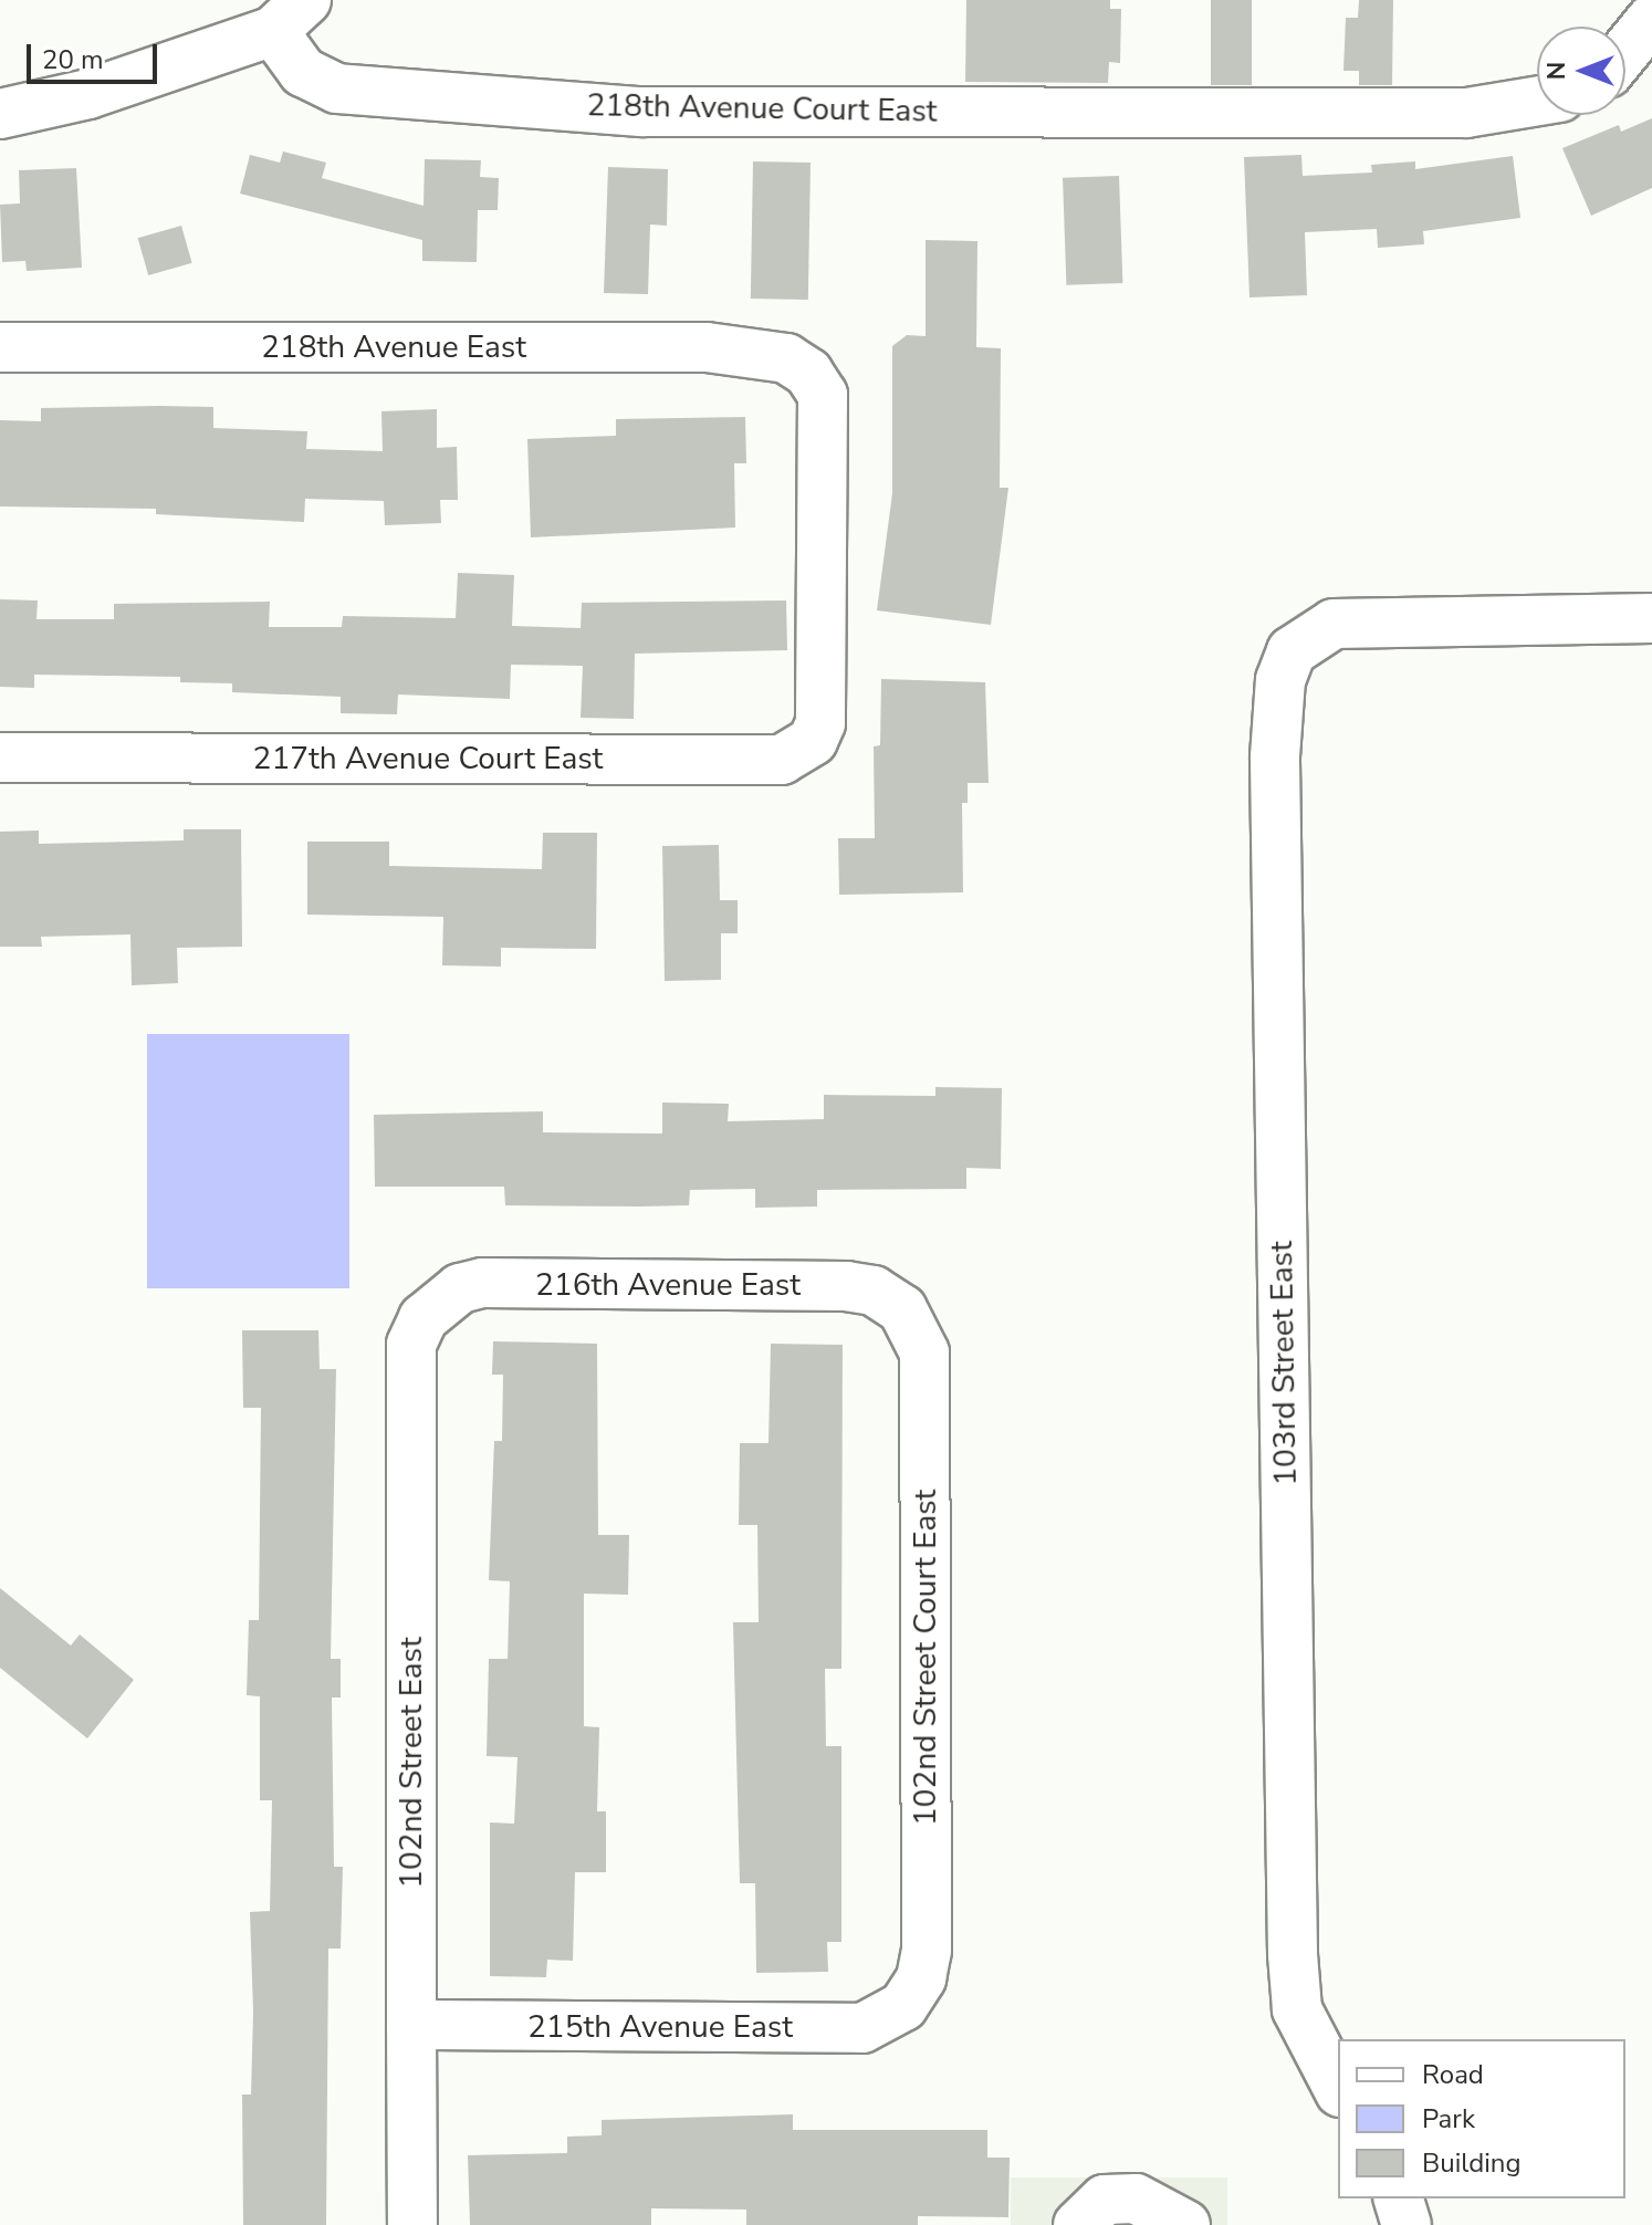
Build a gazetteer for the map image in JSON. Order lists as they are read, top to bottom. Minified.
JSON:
{"streets":{"street":["218th Avenue Court East","218th Avenue East","217th Avenue Court East","216th Avenue East","103rd Street East","102nd Street Court East","102nd Street East","215th Avenue East"]},"crossings":[["218th Avenue East","217th Avenue Court East"],["216th Avenue East","102nd Street Court East"],["216th Avenue East","102nd Street East"],["102nd Street Court East","215th Avenue East"],["102nd Street East","215th Avenue East"]],"legend":["Road","Park","Building"],"scale_bar":"20 m","north":"left"}
